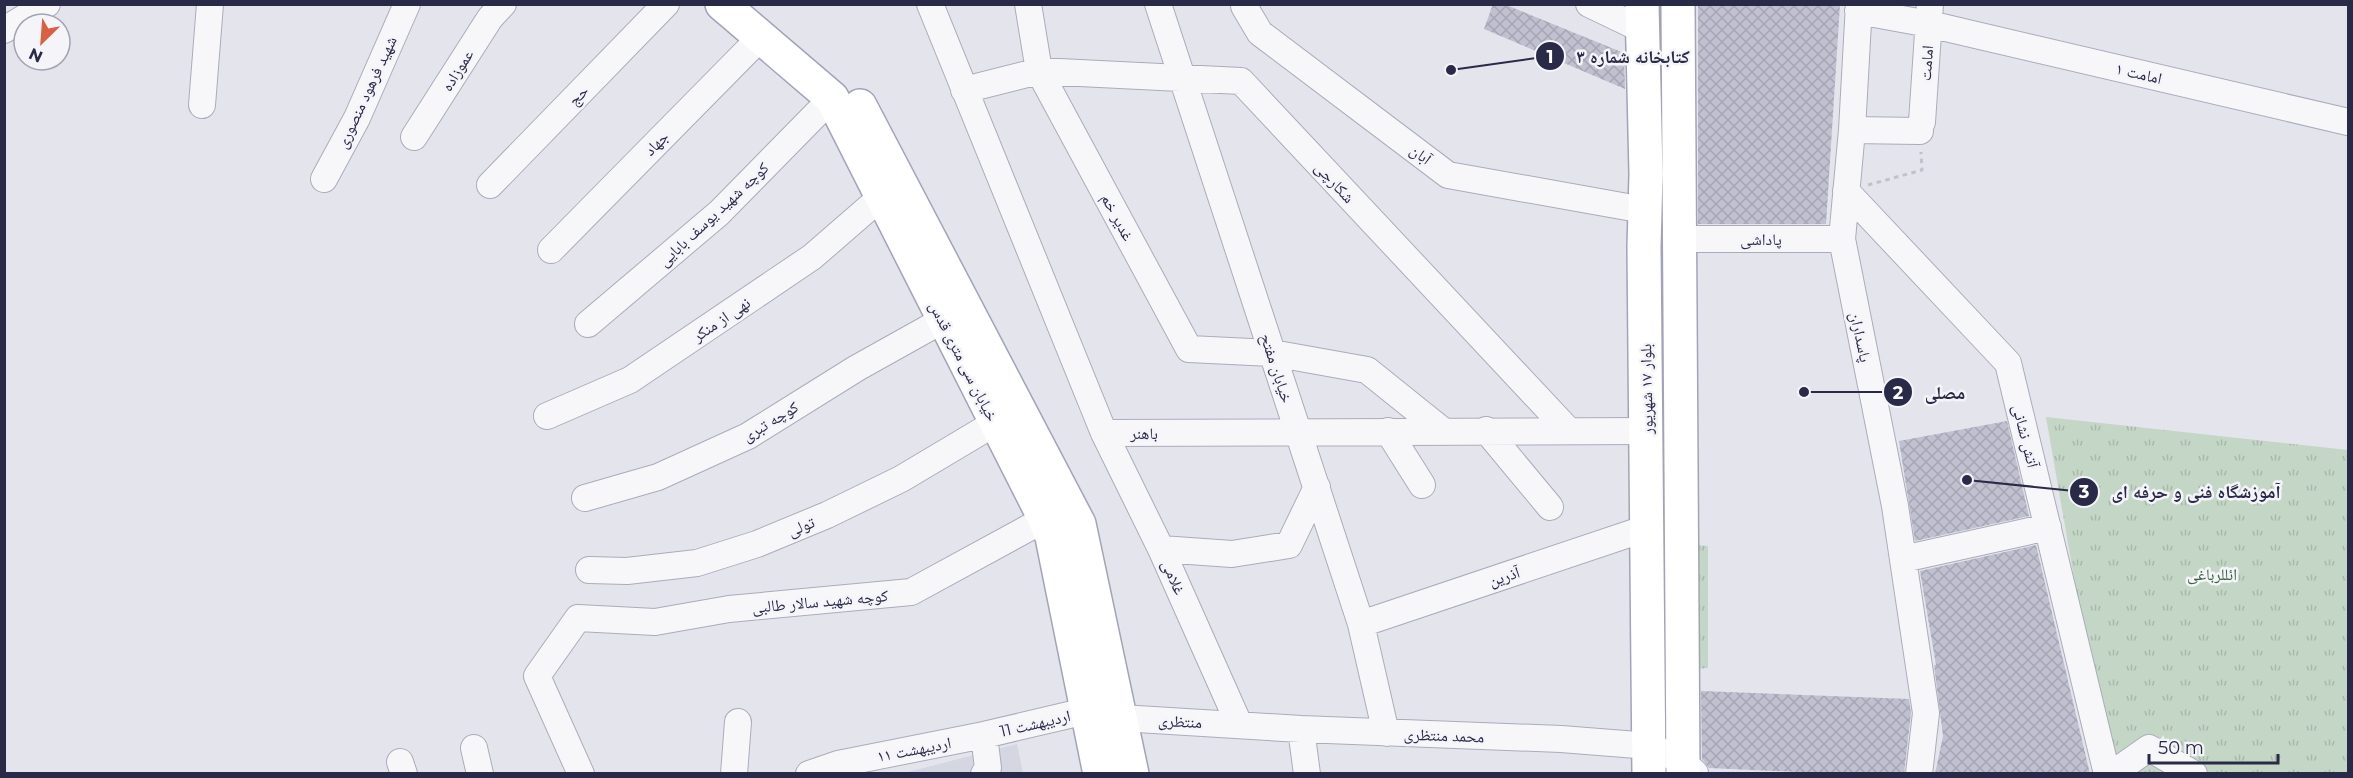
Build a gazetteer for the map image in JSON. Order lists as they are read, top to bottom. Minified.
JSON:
{"streets":{"main road":["خیابان سی متری قدس","بلوار ١٧ شهریور"],"street":["امامت","عموزاده","امامت ۱","شهید فرهود منصوری","حج","جهاد","آبان","شکارچی","کوچه شهید یوسف بابایی","غدیر خم","پاداشی","نهی از منکر","پاسداران","خیابان مفتح","کوچه تبری","باهنر","آتش نشانی","تولی","آذرین","غلامی","کوچه شهید سالار طالبی","منتظری","11 اردیبهشت","محمد منتظری","۱۱ اردیبهشت"]},"crossings":[["امامت","امامت ۱"],["امامت ۱","پاسداران"],["جهاد","خیابان سی متری قدس"],["آبان","بلوار ١٧ شهریور"],["شکارچی","غدیر خم"],["شکارچی","خیابان مفتح"],["شکارچی","باهنر"],["کوچه شهید یوسف بابایی","خیابان سی متری قدس"],["غدیر خم","خیابان مفتح"],["پاداشی","پاسداران"],["پاداشی","بلوار ١٧ شهریور"],["نهی از منکر","خیابان سی متری قدس"],["پاسداران","آتش نشانی"],["خیابان سی متری قدس","کوچه تبری"],["خیابان سی متری قدس","تولی"],["خیابان سی متری قدس","کوچه شهید سالار طالبی"],["خیابان سی متری قدس","منتظری"],["خیابان سی متری قدس","11 اردیبهشت"],["خیابان مفتح","باهنر"],["خیابان مفتح","آذرین"],["خیابان مفتح","محمد منتظری"],["بلوار ١٧ شهریور","باهنر"],["بلوار ١٧ شهریور","آذرین"],["بلوار ١٧ شهریور","محمد منتظری"],["باهنر","غلامی"],["غلامی","منتظری"],["غلامی","محمد منتظری"],["منتظری","محمد منتظری"],["11 اردیبهشت","۱۱ اردیبهشت"]],"parks":["ائللرباغی"],"places":["کتابخانه شماره ۳","مصلی","آموزشگاه فنی و حرفه ای"],"scale_bar":"50 m","north":"bottom left"}
